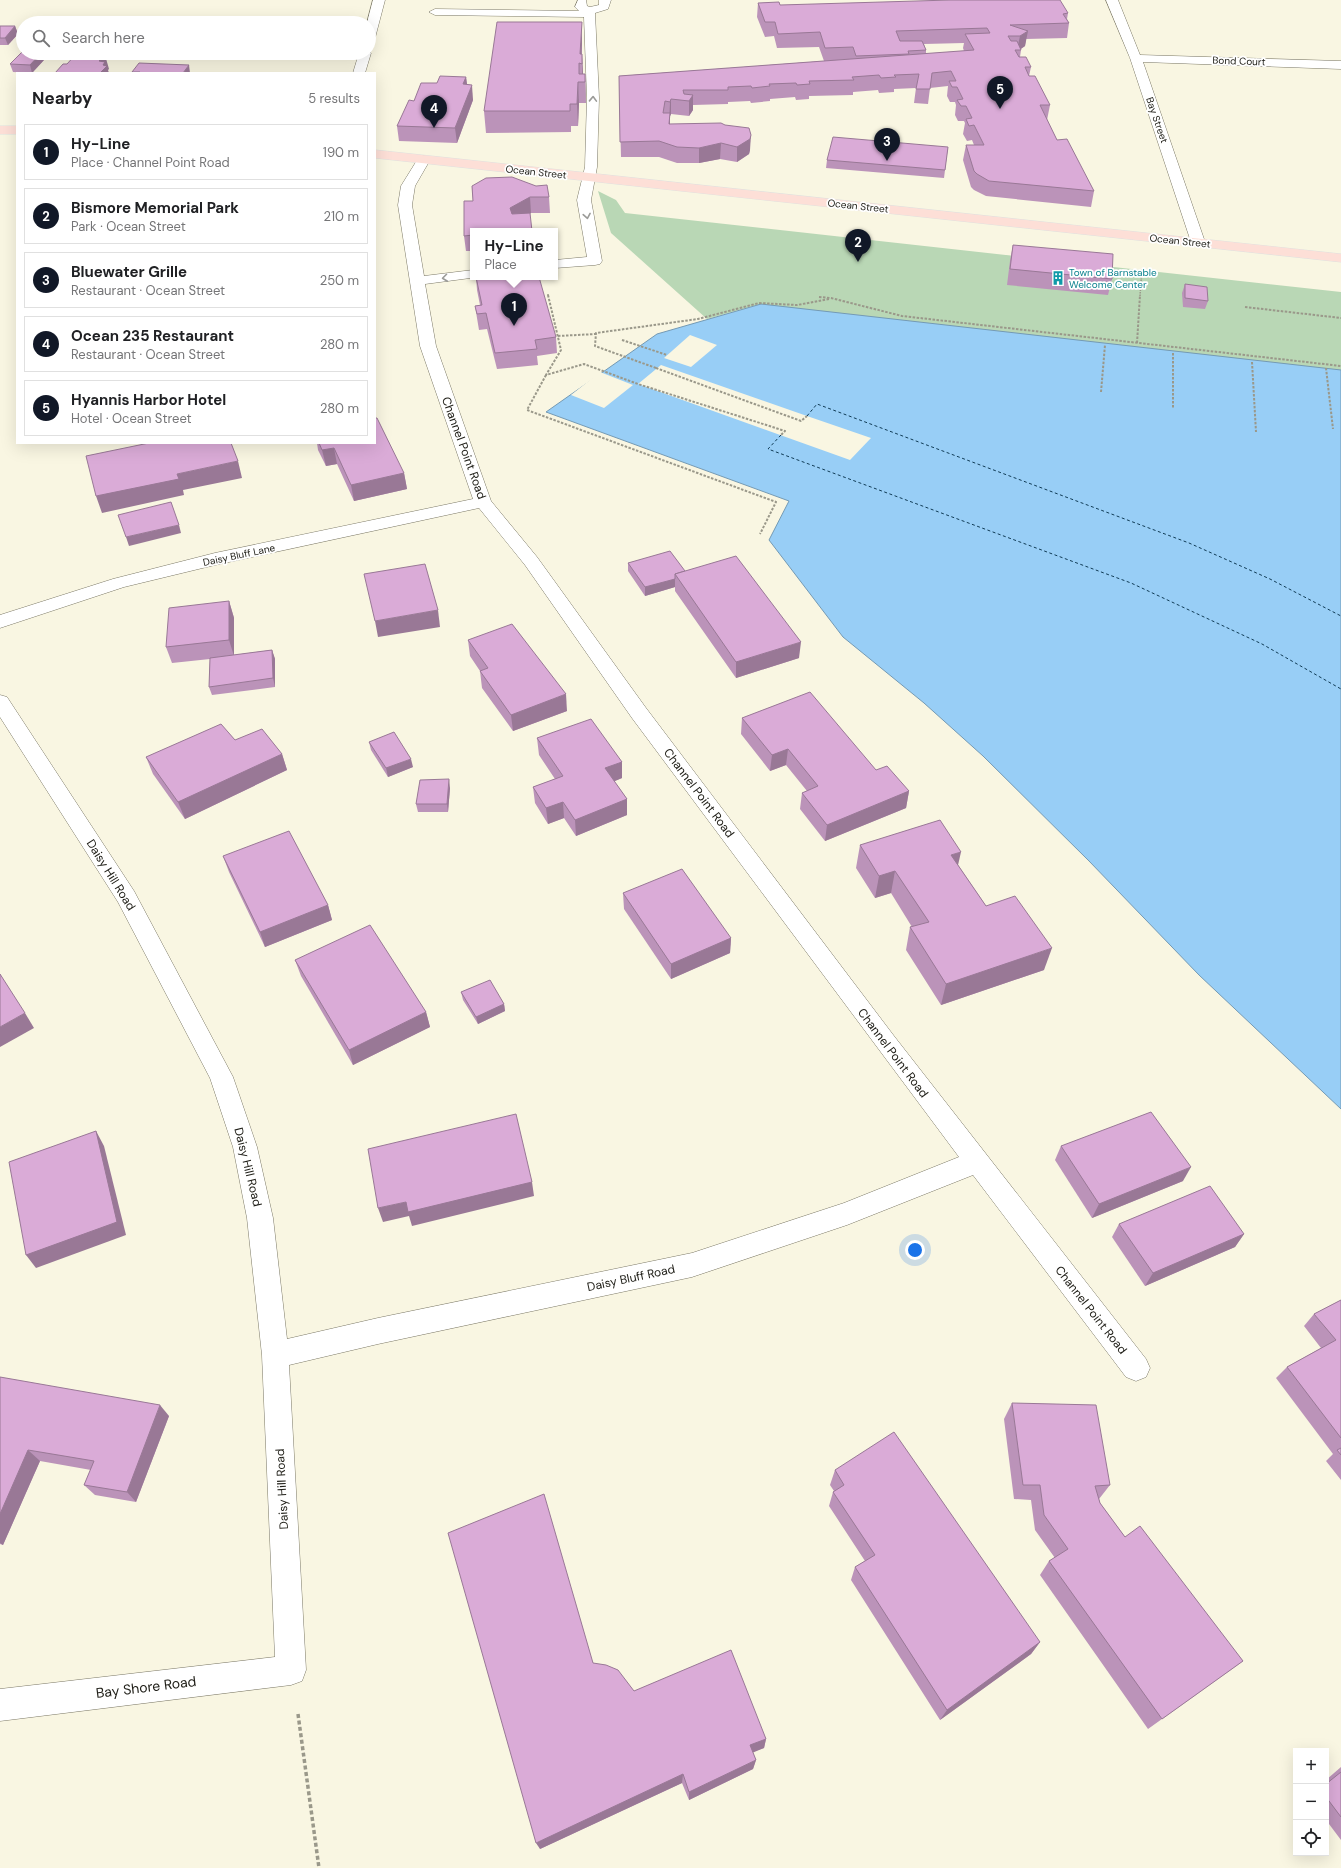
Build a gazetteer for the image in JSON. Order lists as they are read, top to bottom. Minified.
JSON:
{"streets":{"main road":["Ocean Street"],"street":["Bond Court","Bay Street","Channel Point Road","Daisy Bluff Lane","Daisy Hill Road","Daisy Bluff Road","Bay Shore Road"]},"crossings":[["Bond Court","Bay Street"],["Bay Street","Ocean Street"],["Ocean Street","Channel Point Road"],["Channel Point Road","Daisy Bluff Lane"],["Channel Point Road","Daisy Bluff Road"],["Daisy Hill Road","Daisy Bluff Road"],["Daisy Hill Road","Bay Shore Road"]],"places":{"building":["Town of Barnstable Welcome Center"]},"page":{"search":"Search here","heading":["Nearby","5 results"],"pins":["5","4","3","2","1"],"list":[{"mark":"1","name":"Hy-Line","note":"Place · Channel Point Road","value":"190 m"},{"mark":"2","name":"Bismore Memorial Park","note":"Park · Ocean Street","value":"210 m"},{"mark":"3","name":"Bluewater Grille","note":"Restaurant · Ocean Street","value":"250 m"},{"mark":"4","name":"Ocean 235 Restaurant","note":"Restaurant · Ocean Street","value":"280 m"},{"mark":"5","name":"Hyannis Harbor Hotel","note":"Hotel · Ocean Street","value":"280 m"}],"popup":["Hy-Line","Place"],"map_buttons":["+","−"]}}
